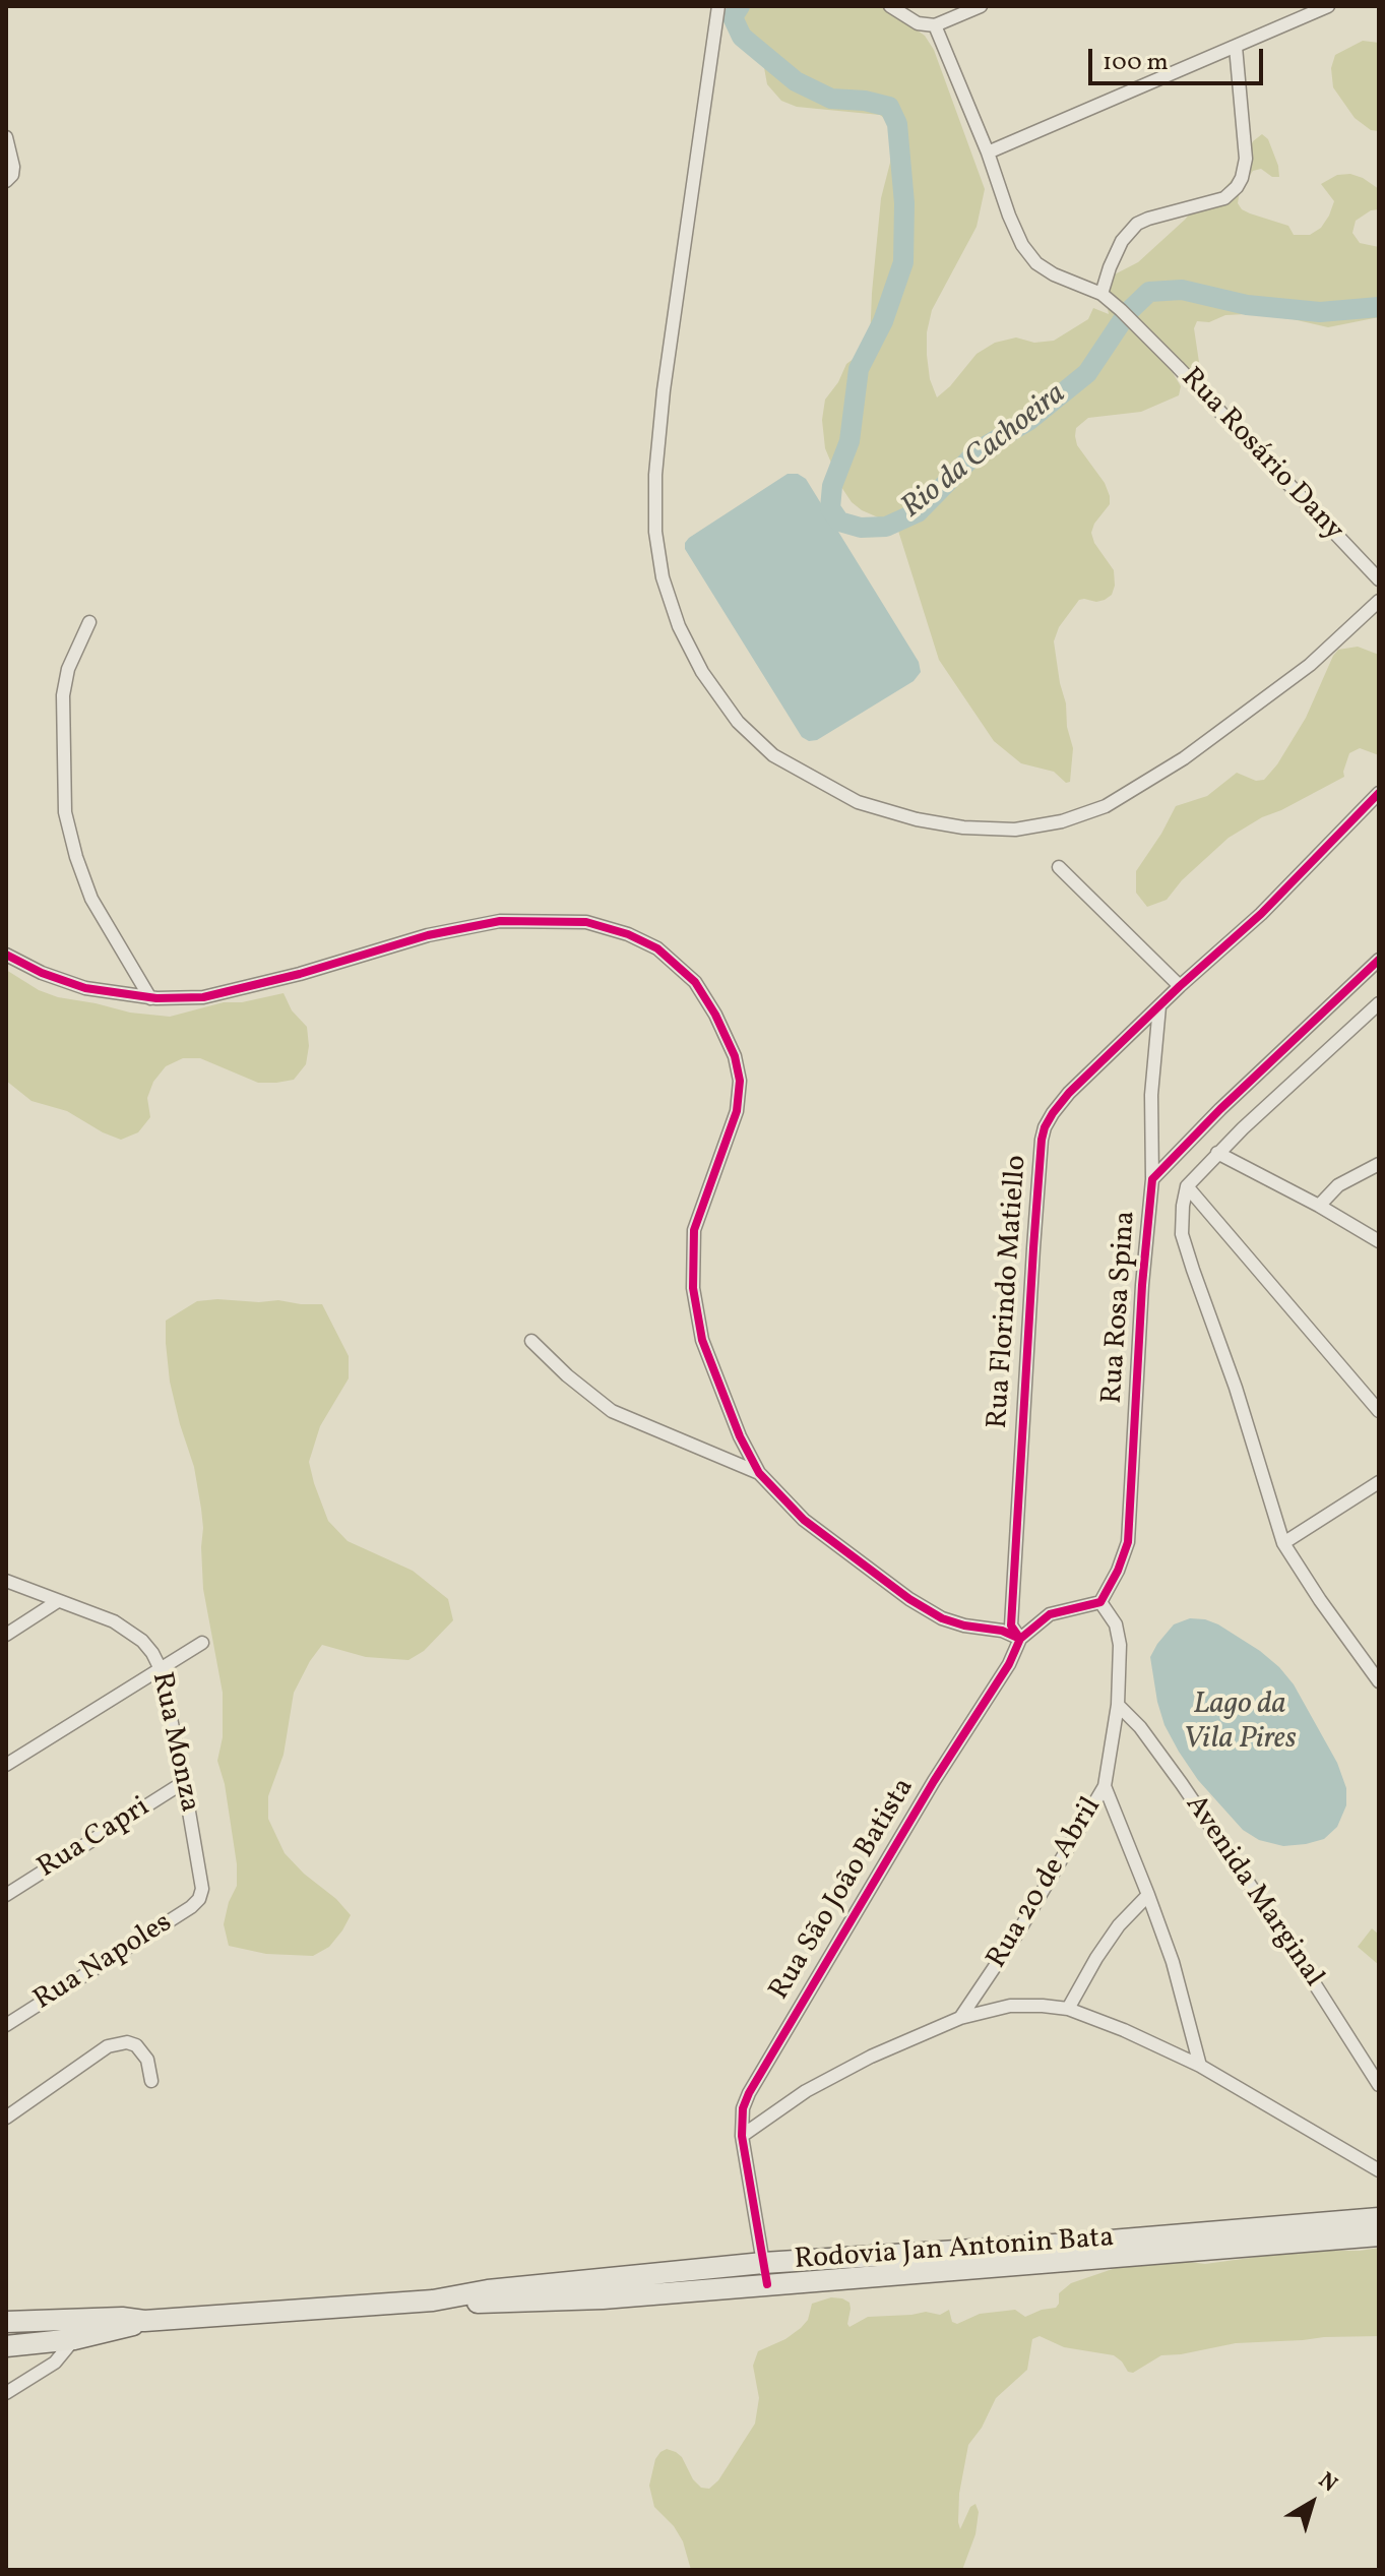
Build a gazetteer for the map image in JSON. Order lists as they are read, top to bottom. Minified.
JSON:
{"streets":{"main road":["Rodovia Jan Antonin Bata"],"street":["Rua Rosário Dany","Rua Florindo Matiello","Rua Rosa Spina","Rua Monza","Rua Capri","Rua 20 de Abril","Rua São João Batista","Avenida Marginal","Rua Napoles"]},"crossings":[["Rua Florindo Matiello","Rua São João Batista"],["Rua Rosa Spina","Rua 20 de Abril"],["Rua Rosa Spina","Rua São João Batista"],["Rua Monza","Rua Capri"],["Rua Monza","Rua Napoles"],["Rua 20 de Abril","Rua São João Batista"],["Rua 20 de Abril","Avenida Marginal"],["Rua São João Batista","Rodovia Jan Antonin Bata"]],"water":["Rio da Cachoeira","Lago da Vila Pires"],"scale_bar":"100 m","north":"top right"}
